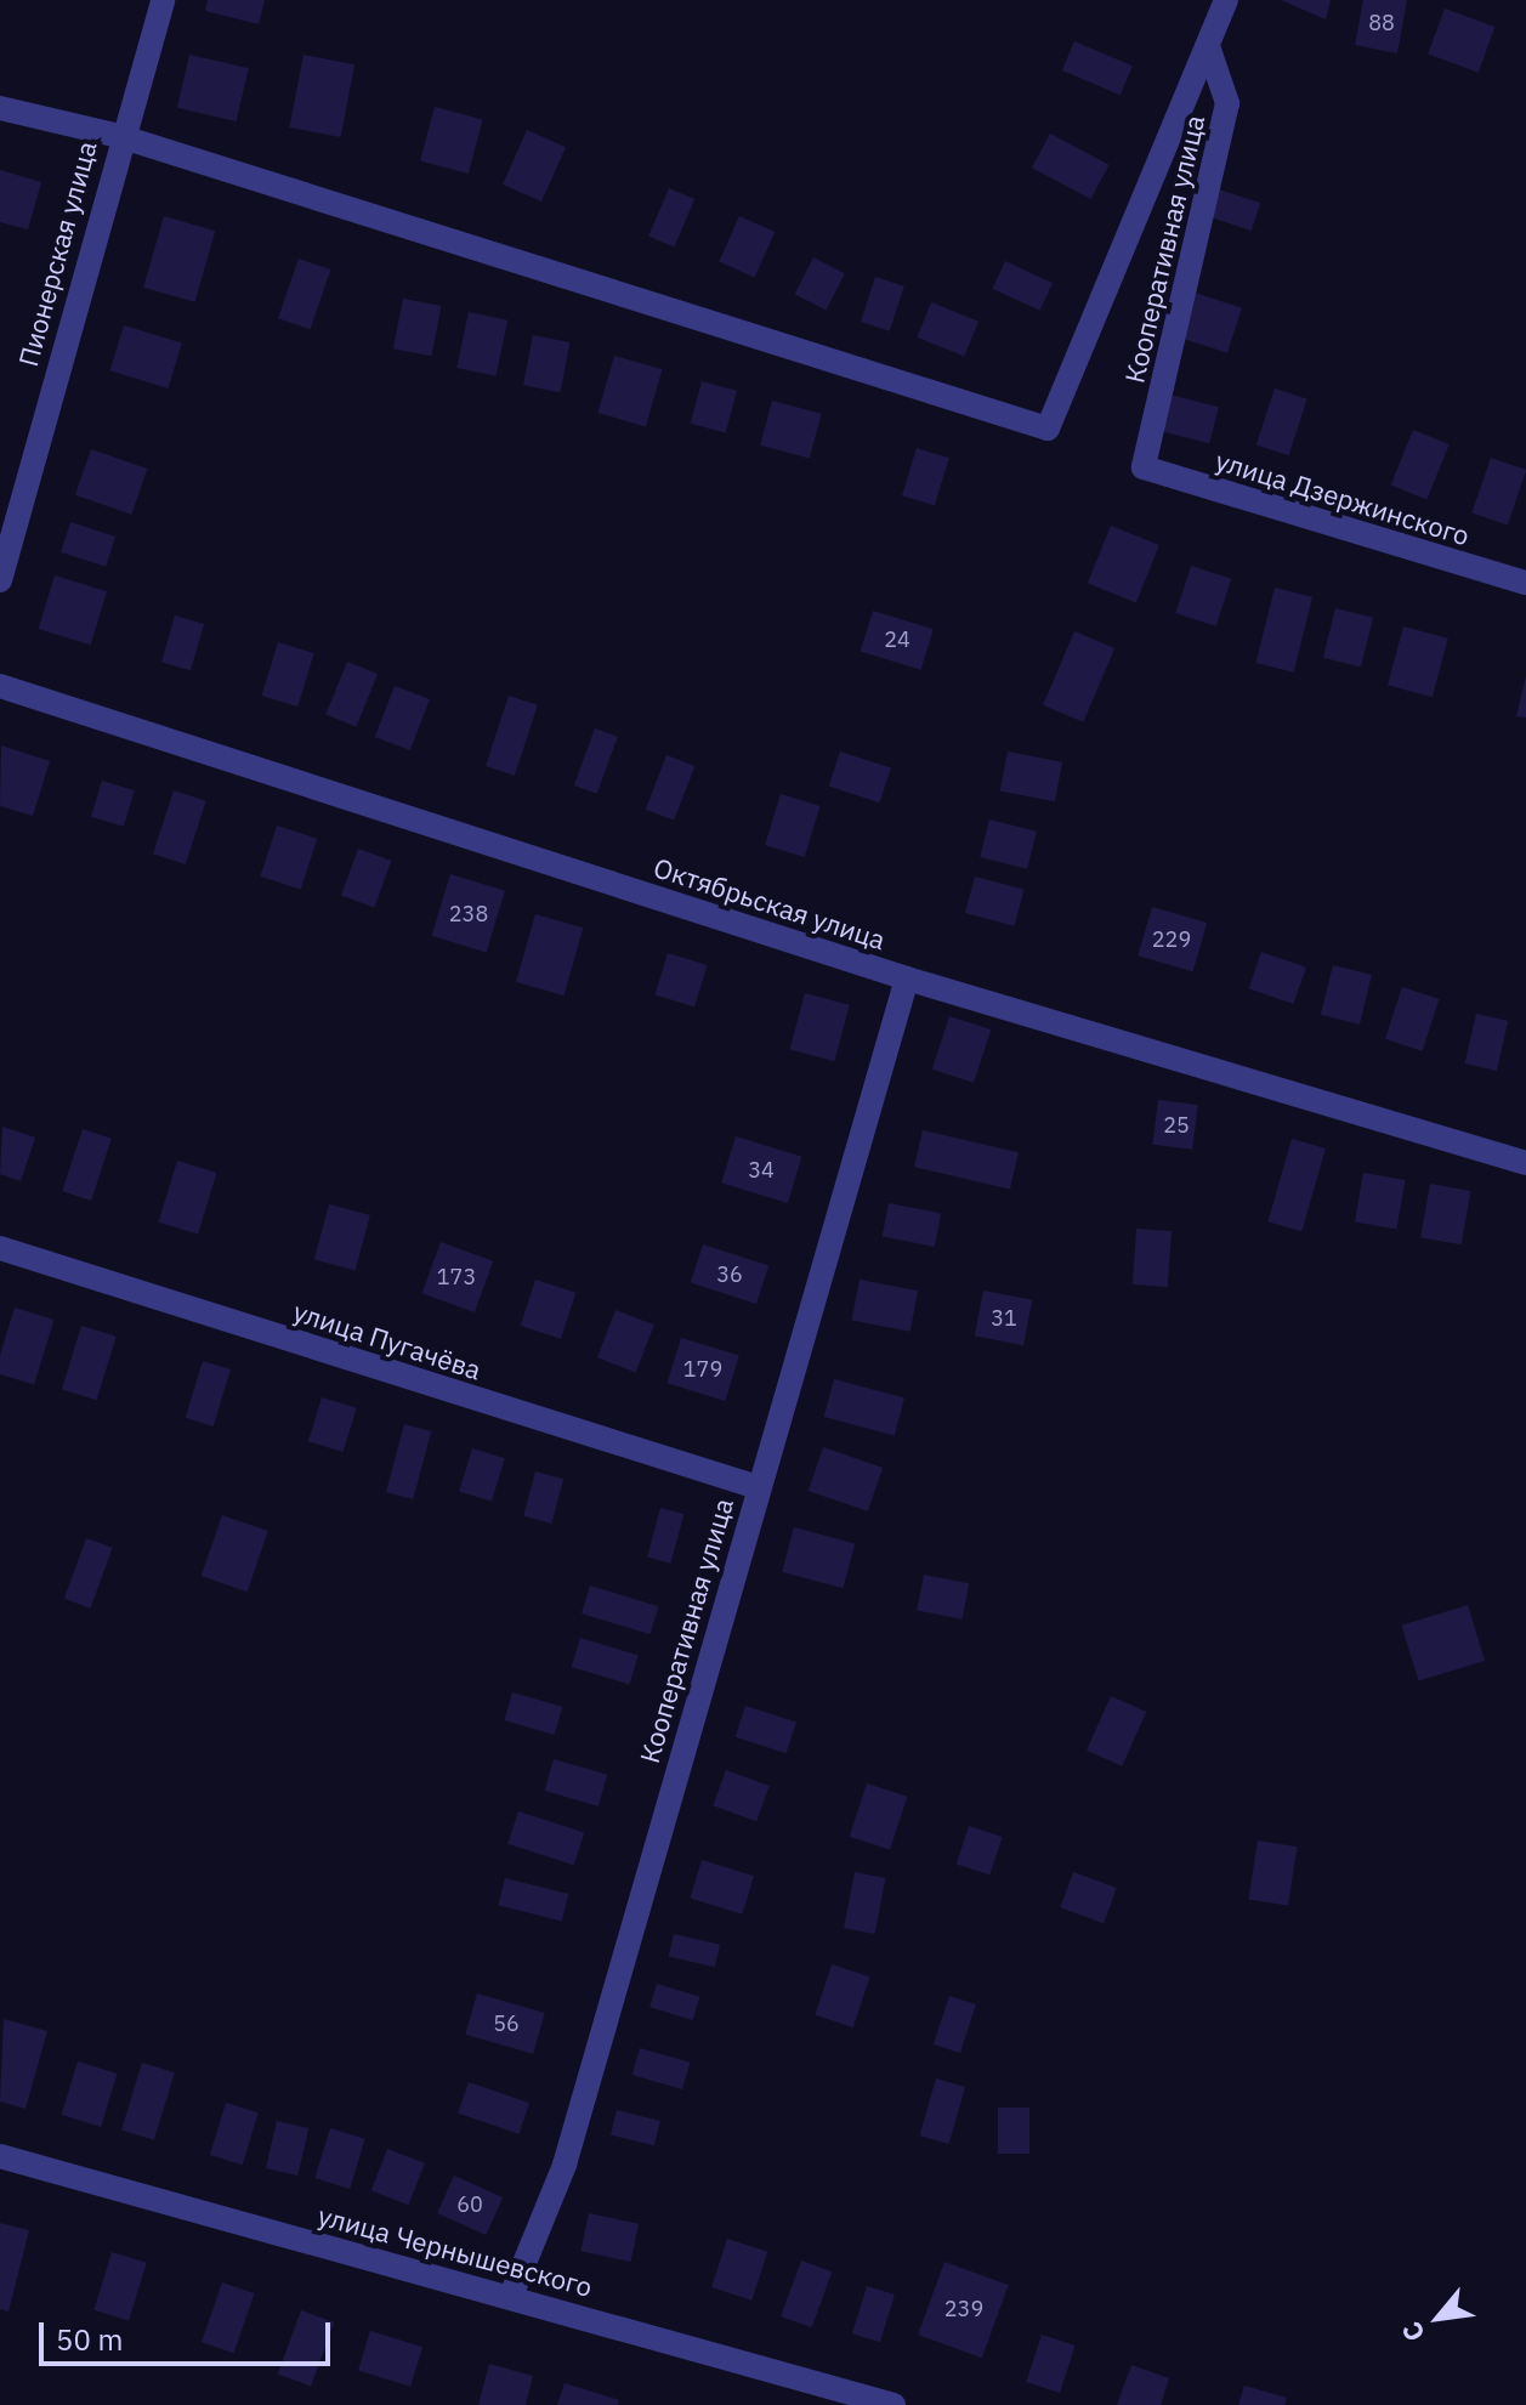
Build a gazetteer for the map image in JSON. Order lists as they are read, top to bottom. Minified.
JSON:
{"streets":{"street":["Кооперативная улица","Пионерская улица","улица Дзержинского","Октябрьская улица","улица Пугачёва","улица Чернышевского"]},"crossings":[["Кооперативная улица","улица Дзержинского"],["Кооперативная улица","Октябрьская улица"],["Кооперативная улица","улица Пугачёва"],["Кооперативная улица","улица Чернышевского"]],"house_numbers":["88","24","238","229","25","34","36","173","31","179","56","60","239"],"scale_bar":"50 m","north":"bottom left"}
